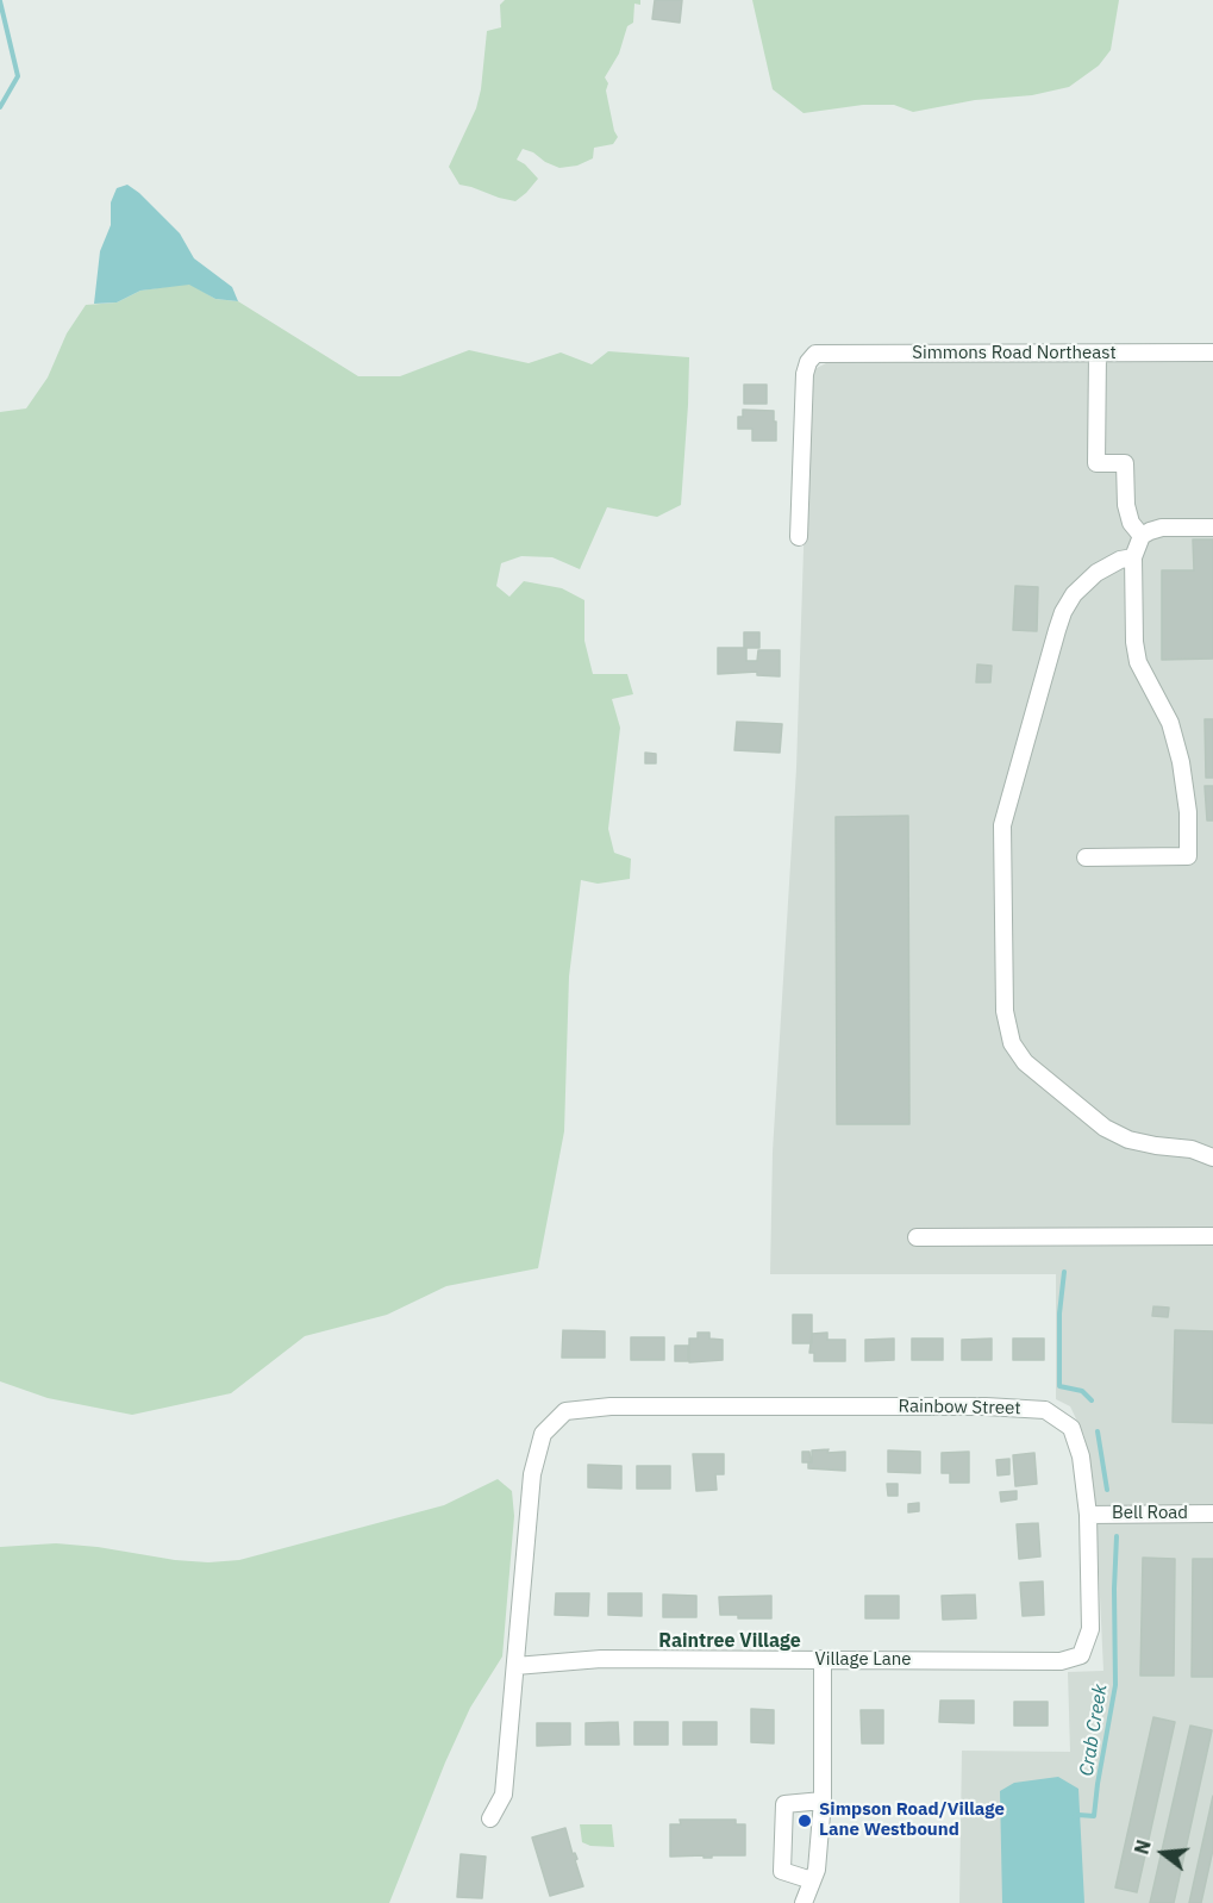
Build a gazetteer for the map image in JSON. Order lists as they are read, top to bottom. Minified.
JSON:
{"streets":{"street":["Simmons Road Northeast","Rainbow Street","Bell Road","Village Lane"]},"crossings":[["Rainbow Street","Bell Road"],["Rainbow Street","Village Lane"]],"districts":["Raintree Village"],"water":["Crab Creek"],"places":["Simpson Road/Village Lane Westbound"],"north":"left"}
